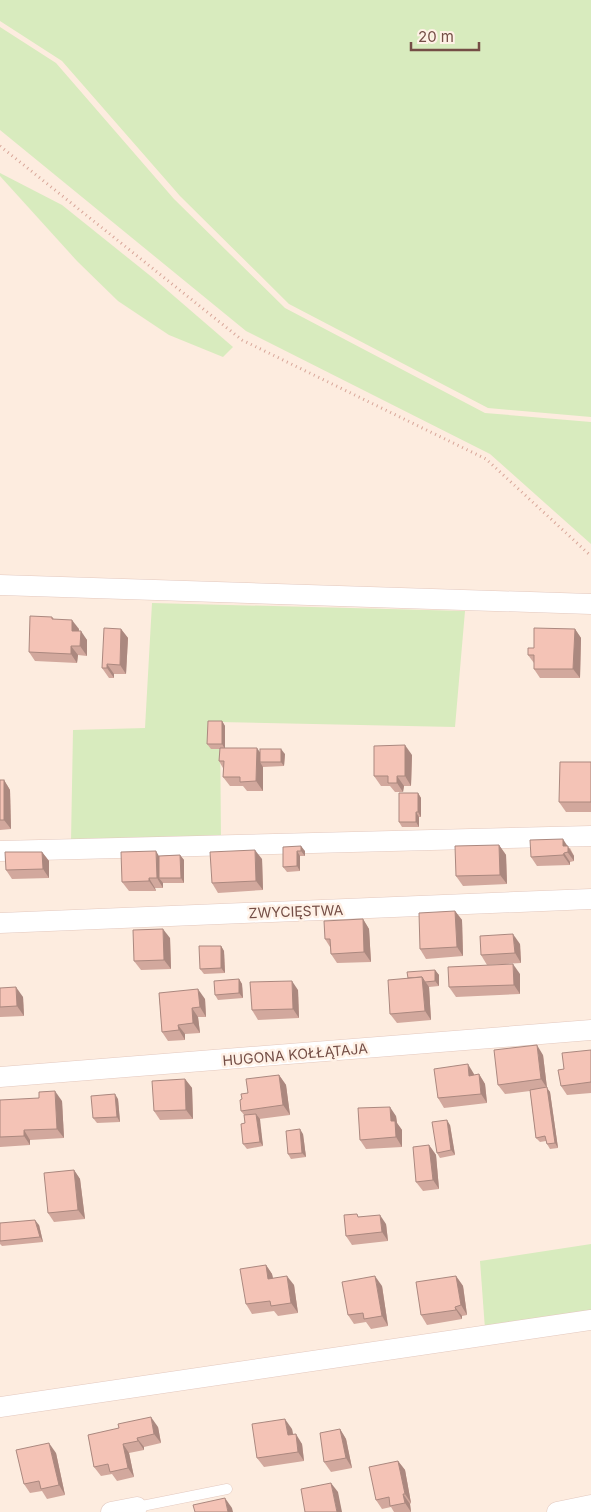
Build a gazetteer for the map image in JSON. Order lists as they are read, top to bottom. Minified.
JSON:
{"streets":{"street":["ZWYCIĘSTWA","HUGONA KOŁŁĄTAJA"]},"scale_bar":"20 m"}
